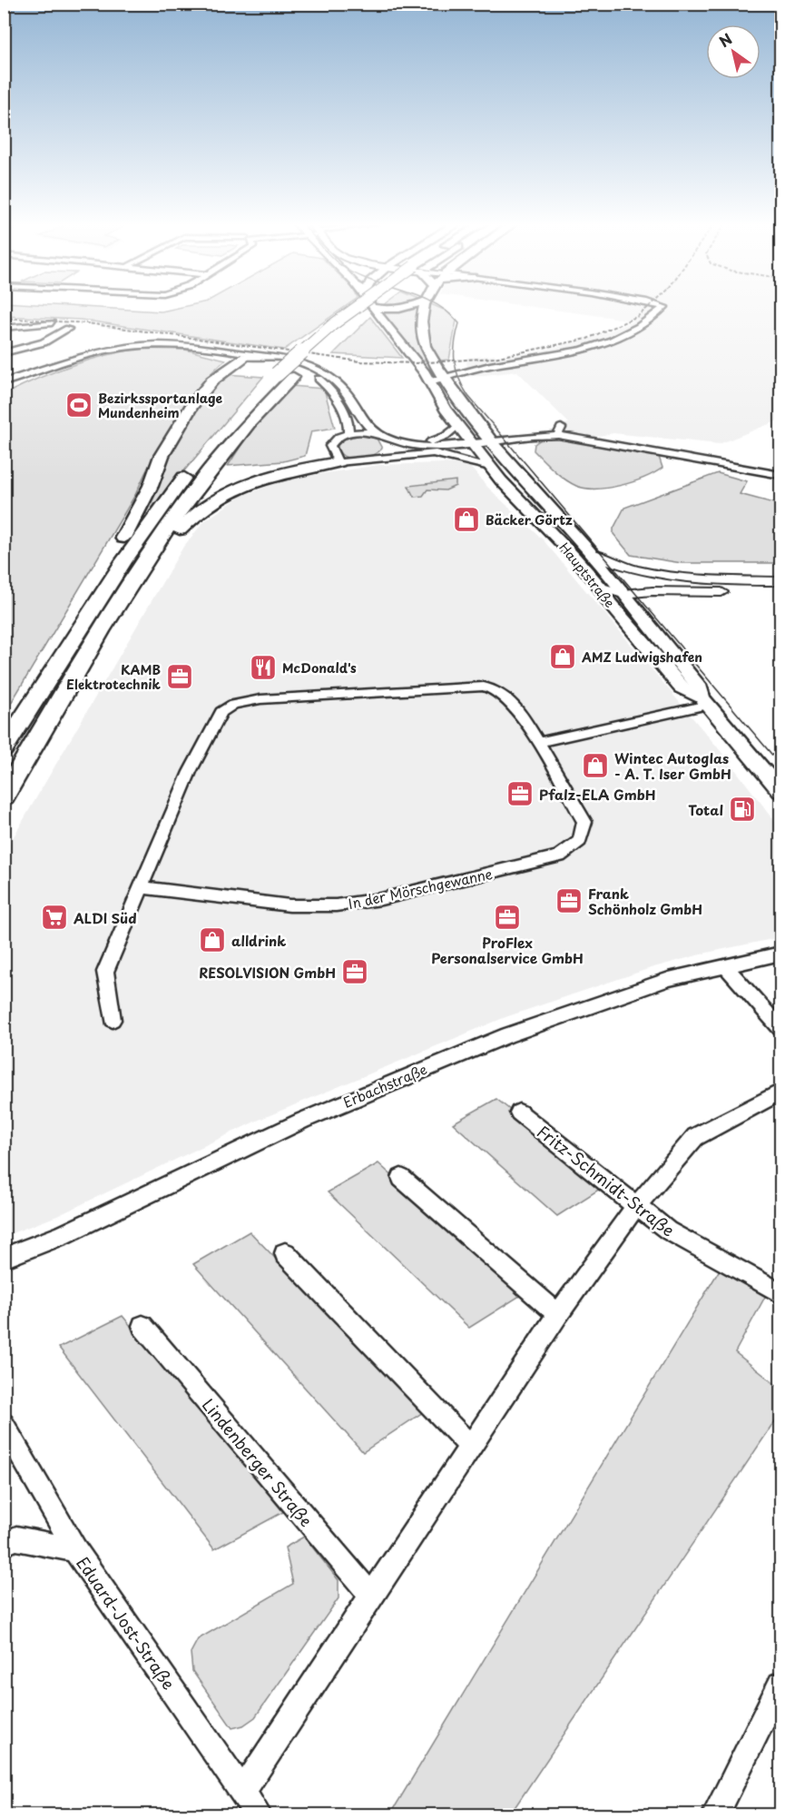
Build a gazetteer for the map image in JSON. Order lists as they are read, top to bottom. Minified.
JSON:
{"streets":{"main road":["Hauptstraße"],"street":["In der Mörschgewanne","Erbachstraße","Fritz-Schmidt-Straße","Lindenberger Straße","Eduard-Jost-Straße"]},"places":{"sports":["Bezirkssportanlage Mundenheim"],"shop":["Bäcker Görtz","AMZ Ludwigshafen","Wintec Autoglas - A. T. Iser GmbH","alldrink"],"restaurant":["McDonald's"],"office":["KAMB Elektrotechnik","Pfalz-ELA GmbH","Frank Schönholz GmbH","ProFlex Personalservice GmbH","RESOLVISION GmbH"],"fuel station":["Total"],"supermarket":["ALDI Süd"]},"north":"top left"}
